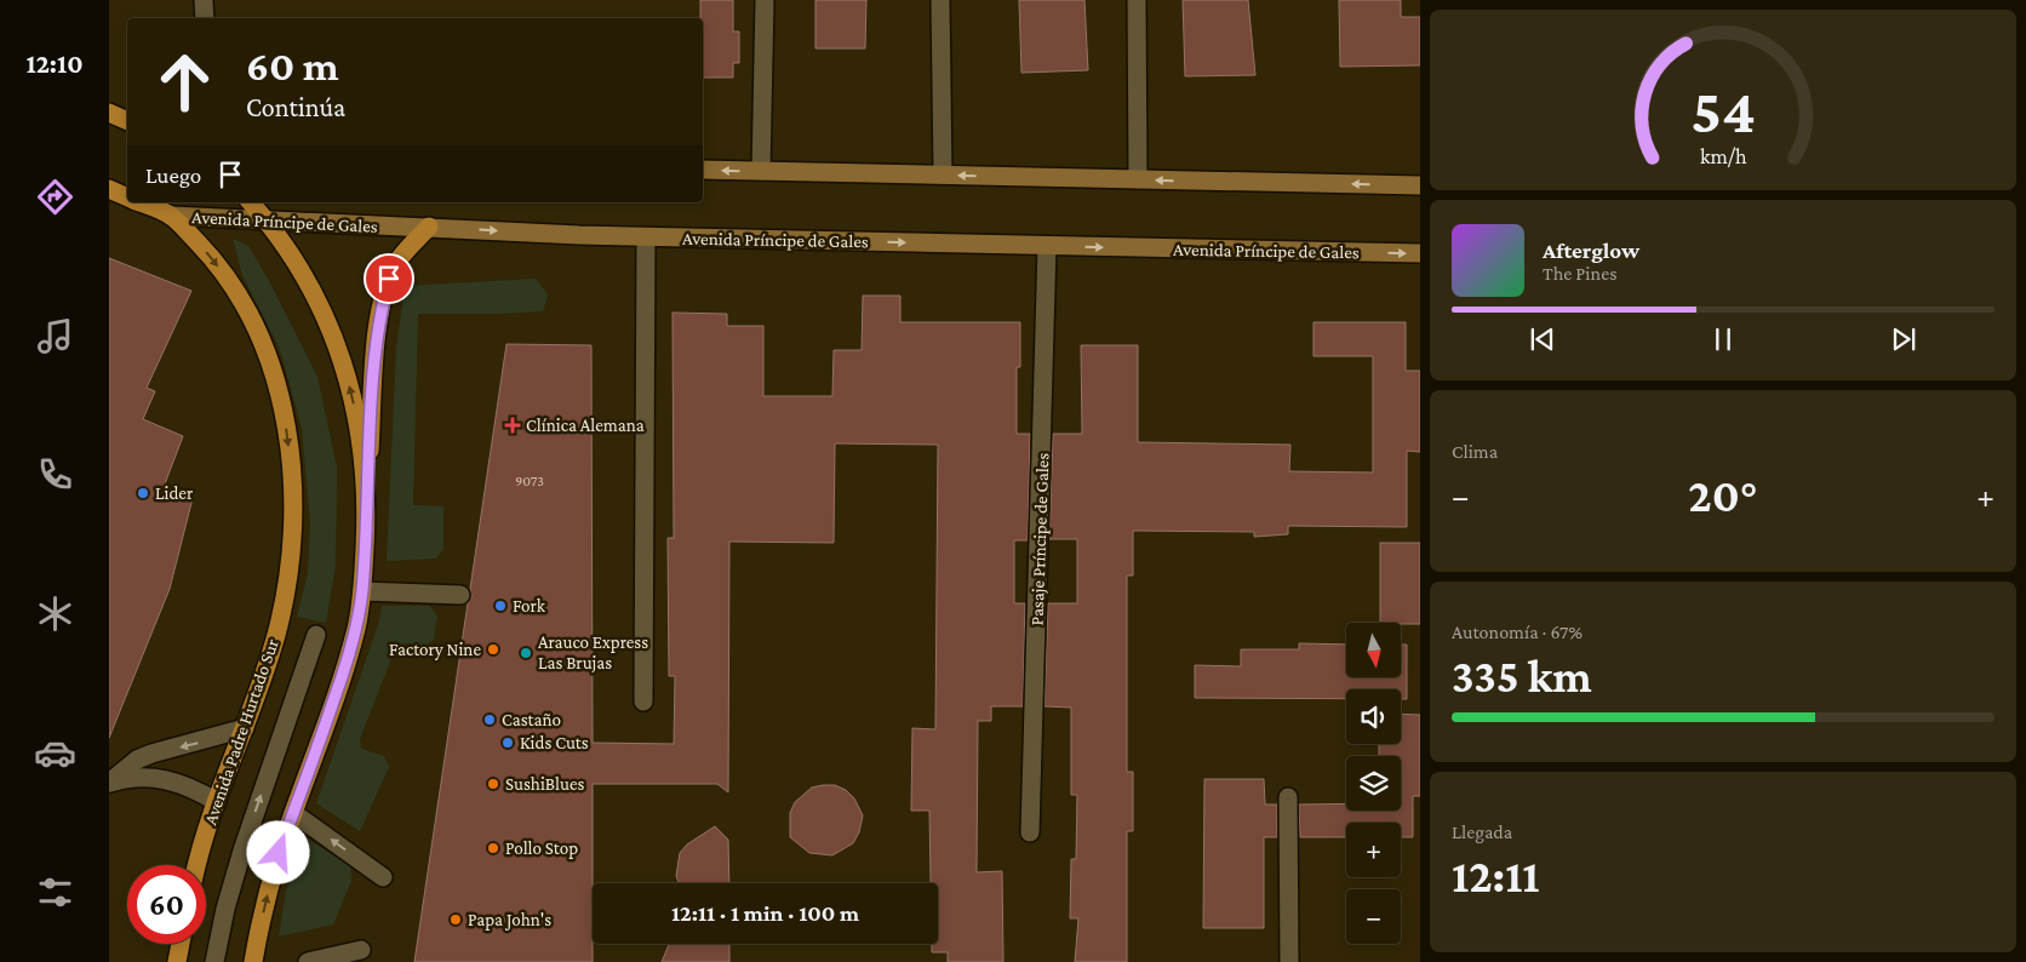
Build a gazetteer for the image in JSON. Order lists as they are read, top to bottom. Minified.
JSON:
{"streets":{"main road":["Avenida Príncipe de Gales","Avenida Padre Hurtado Sur"],"street":["Pasaje Príncipe de Gales"]},"crossings":[["Avenida Príncipe de Gales","Pasaje Príncipe de Gales"],["Avenida Príncipe de Gales","Avenida Padre Hurtado Sur"]],"places":{"health":["Clínica Alemana"],"other":["Lider","Fork","Factory Nine","Arauco Express Las Brujas","Castaño","Kids Cuts","SushiBlues","Pollo Stop","Papa John's"]},"house_numbers":["9073"],"north":"bottom","page":{"tabs":"12:10","turn":["60 m","Continúa"],"then":"Luego","song":["Afterglow","The Pines"],"tile":["Clima",["Autonomía · 67%","335 km"],["Llegada","12:11"]],"heat":["−","20°","+"],"map_buttons":["+","−"],"limit":"60","trip":"12:11 · 1 min · 100 m","gauge":["54","km/h"]}}
